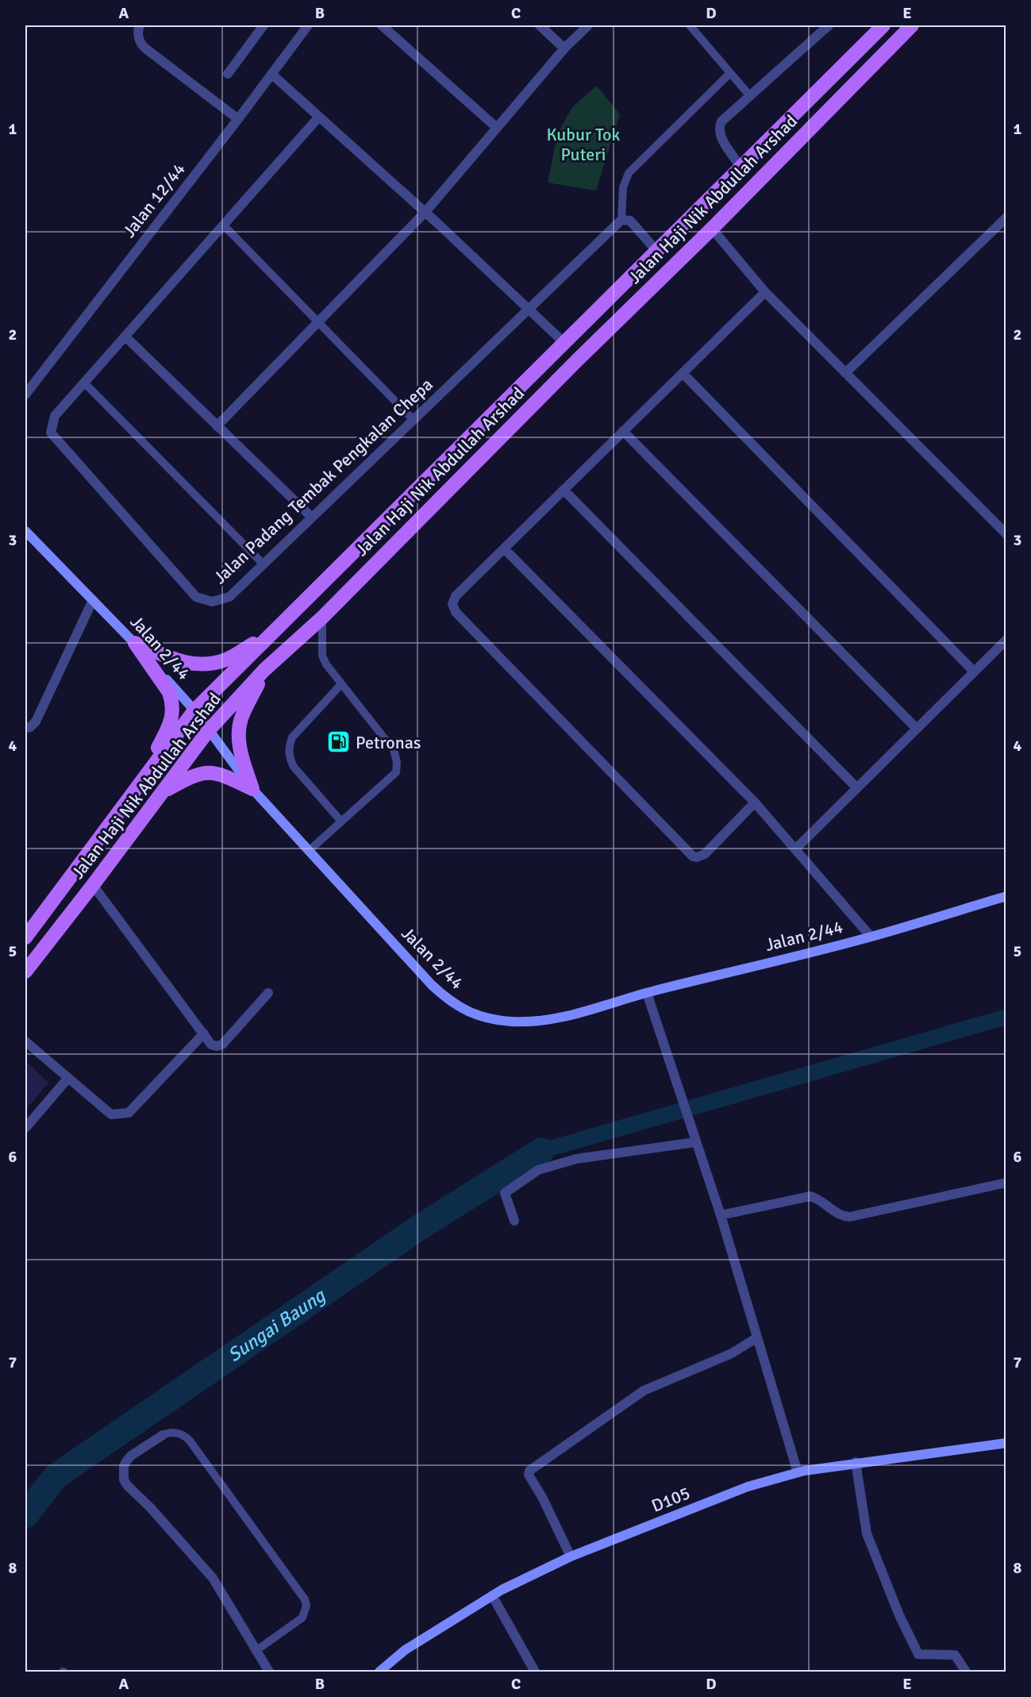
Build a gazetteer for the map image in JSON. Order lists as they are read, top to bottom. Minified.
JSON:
{"streets":{"main road":["Jalan Haji Nik Abdullah Arshad"],"street":["Jalan 12/44","Jalan Padang Tembak Pengkalan Chepa","Jalan 2/44","D105"]},"crossings":[["Jalan Haji Nik Abdullah Arshad","Jalan 2/44"]],"water":["Sungai Baung"],"parks":["Kubur Tok Puteri"],"places":{"fuel station":["Petronas"]},"grid":{"columns":["A","B","C","D","E"],"rows":["1","2","3","4","5","6","7","8"]}}
